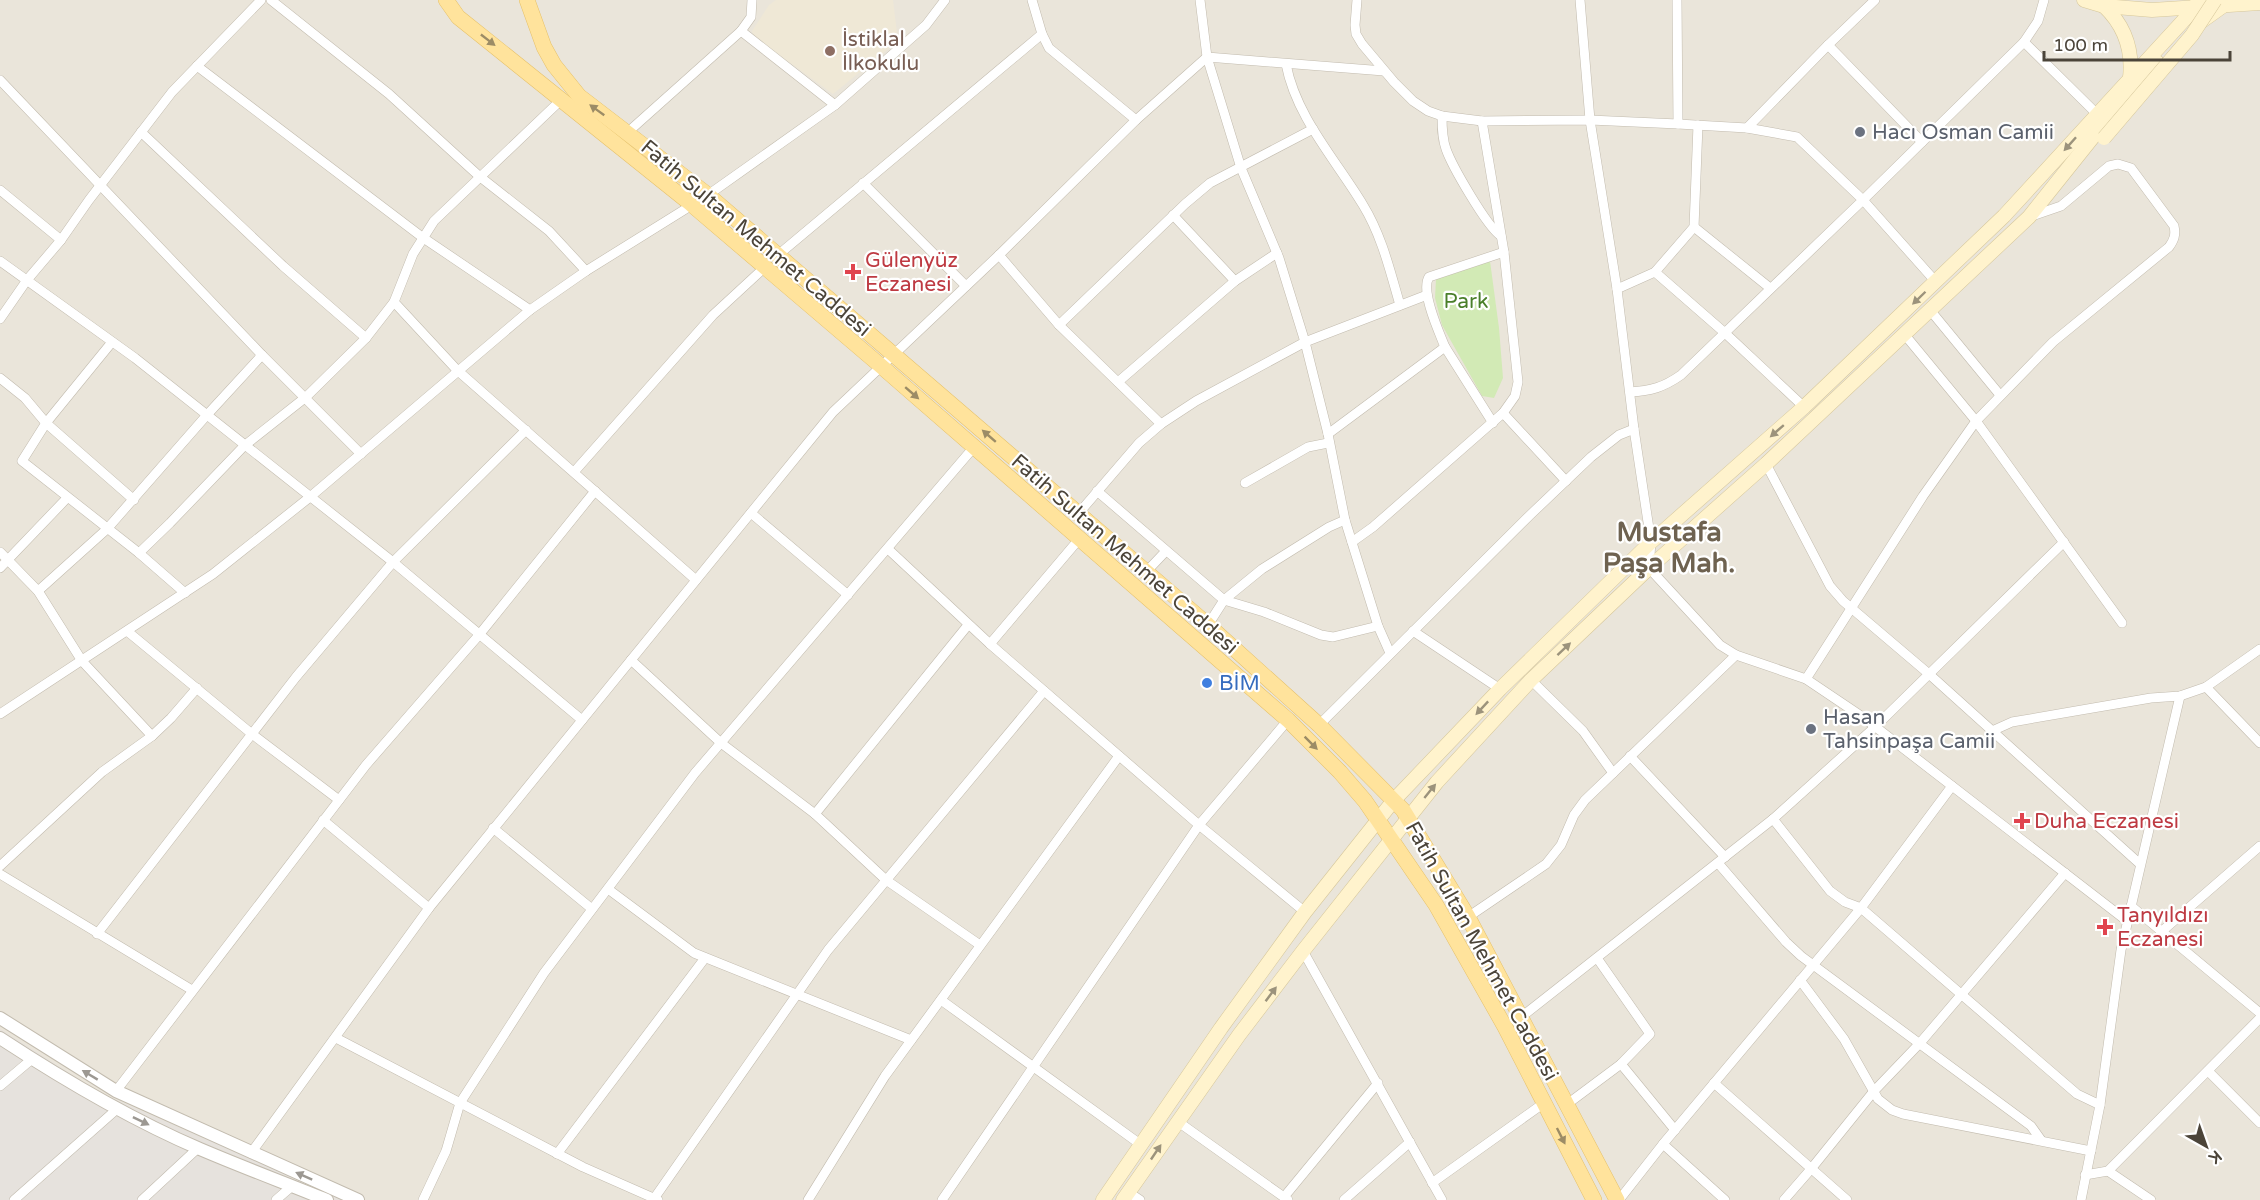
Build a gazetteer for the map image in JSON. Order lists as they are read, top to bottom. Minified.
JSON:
{"streets":{"main road":["Fatih Sultan Mehmet Caddesi"]},"districts":["Mustafa Paşa Mah."],"parks":["Park"],"places":{"other":["İstiklal İlkokulu","Hacı Osman Camii","BİM","Hasan Tahsinpaşa Camii"],"health":["Gülenyüz Eczanesi","Duha Eczanesi","Tanyıldızı Eczanesi"]},"scale_bar":"100 m","north":"bottom right"}
